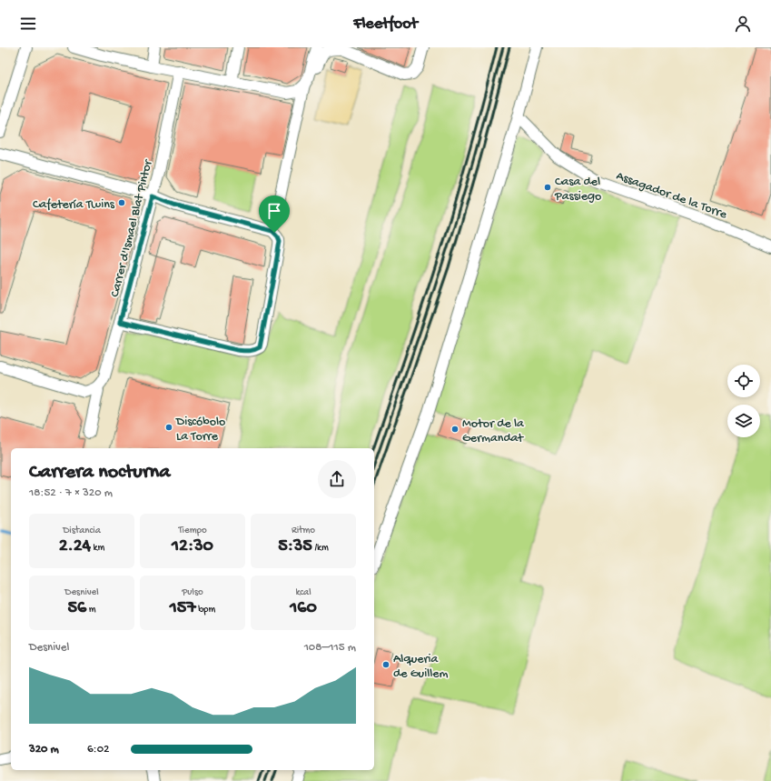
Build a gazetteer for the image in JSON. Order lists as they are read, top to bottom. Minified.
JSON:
{"streets":{"street":["Assagador de la Torre","Carrer d'Ismael Blat Pintor"]},"places":["Casa del Passiego","Cafetería Twins","Discóbolo La Torre","Motor de la Germandat","Alqueria de Guillem"],"page":{"header":"Fleetfoot","heading":["Carrera nocturna","18:52 · 7 × 320 m"],"stats":[["Distancia","2.24 km"],["Tiempo","12:30"],["Ritmo","5:35 /km"],["Desnivel","56 m"],["Pulso","157 bpm"],["kcal","160"]],"chart":["Desnivel","108–115 m"],"list":[{"name":"320 m","note":"6:02"}]}}
